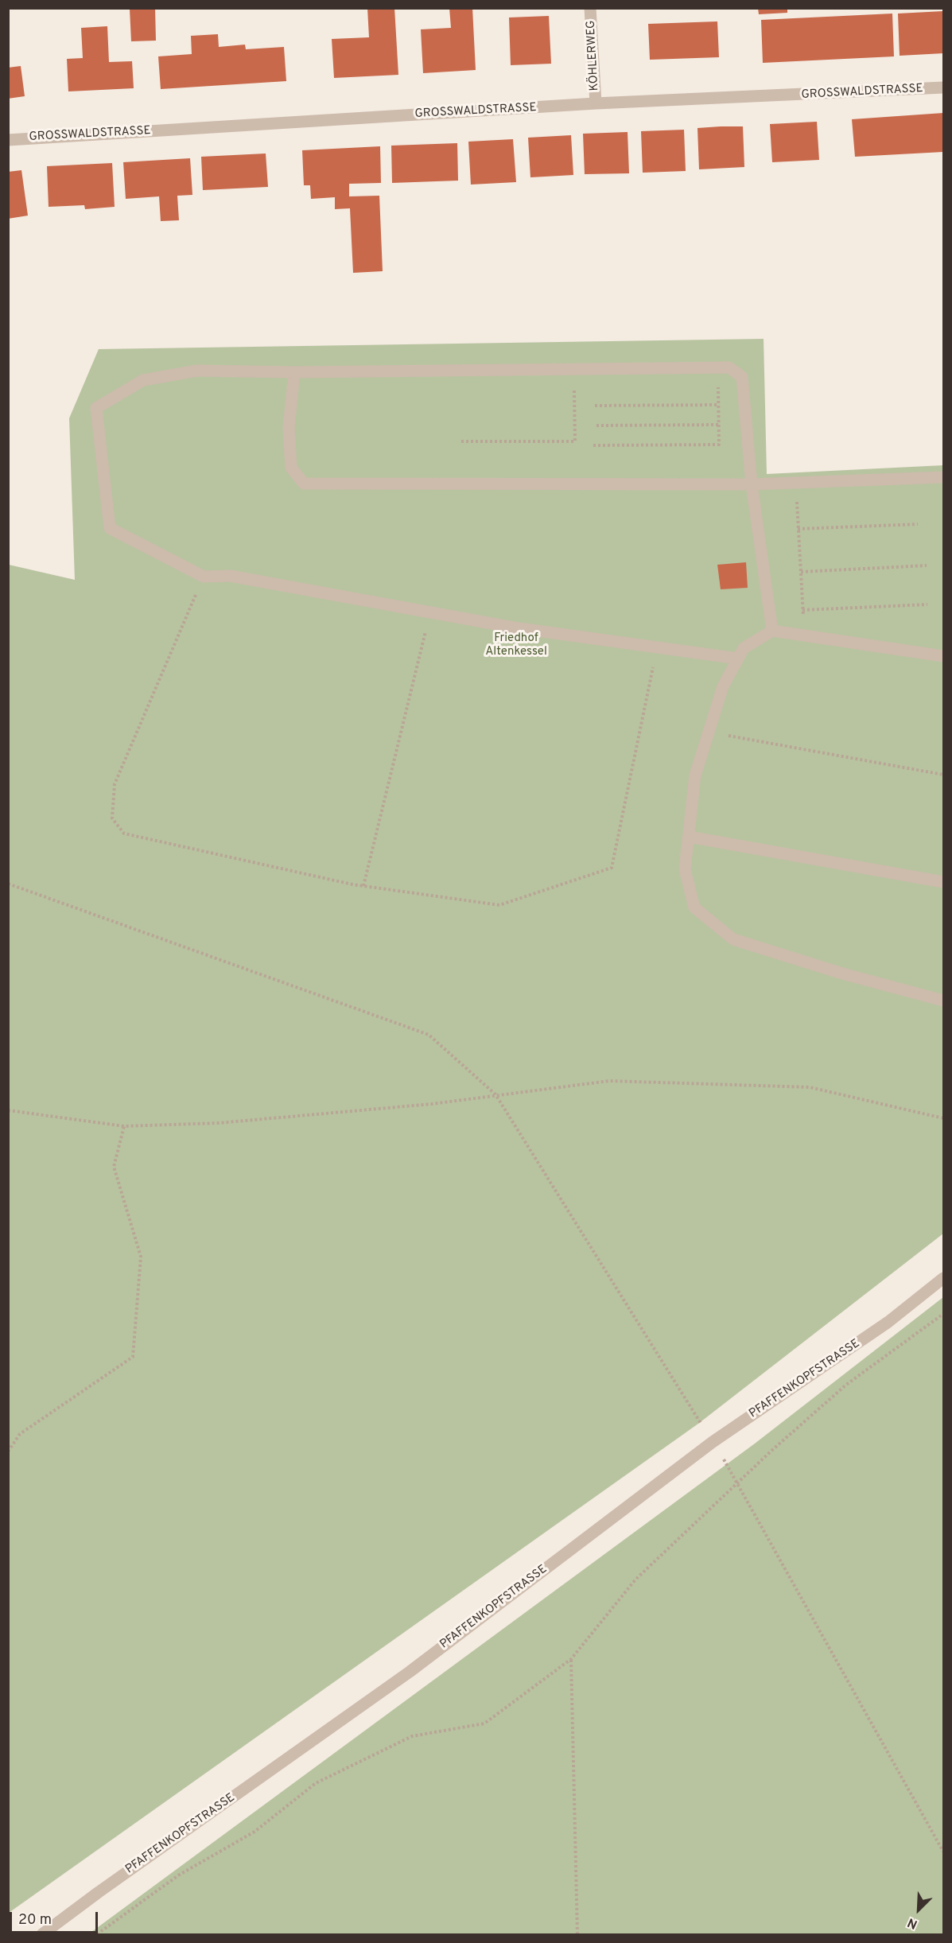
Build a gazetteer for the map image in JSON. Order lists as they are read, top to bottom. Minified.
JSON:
{"streets":{"street":["KÖHLERWEG","GROSSWALDSTRASSE","PFAFFENKOPFSTRASSE"]},"crossings":[["KÖHLERWEG","GROSSWALDSTRASSE"]],"parks":["Friedhof Altenkessel"],"scale_bar":"20 m","north":"bottom left"}
